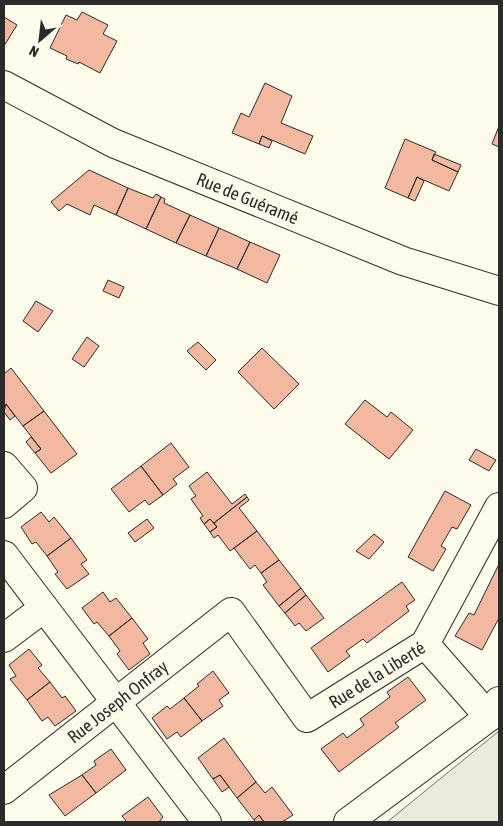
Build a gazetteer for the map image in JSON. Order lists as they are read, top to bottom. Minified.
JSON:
{"streets":{"street":["Rue de Guéramé","Rue de la Liberté","Rue Joseph Onfray"]},"crossings":[["Rue de la Liberté","Rue Joseph Onfray"]],"north":"bottom left"}
